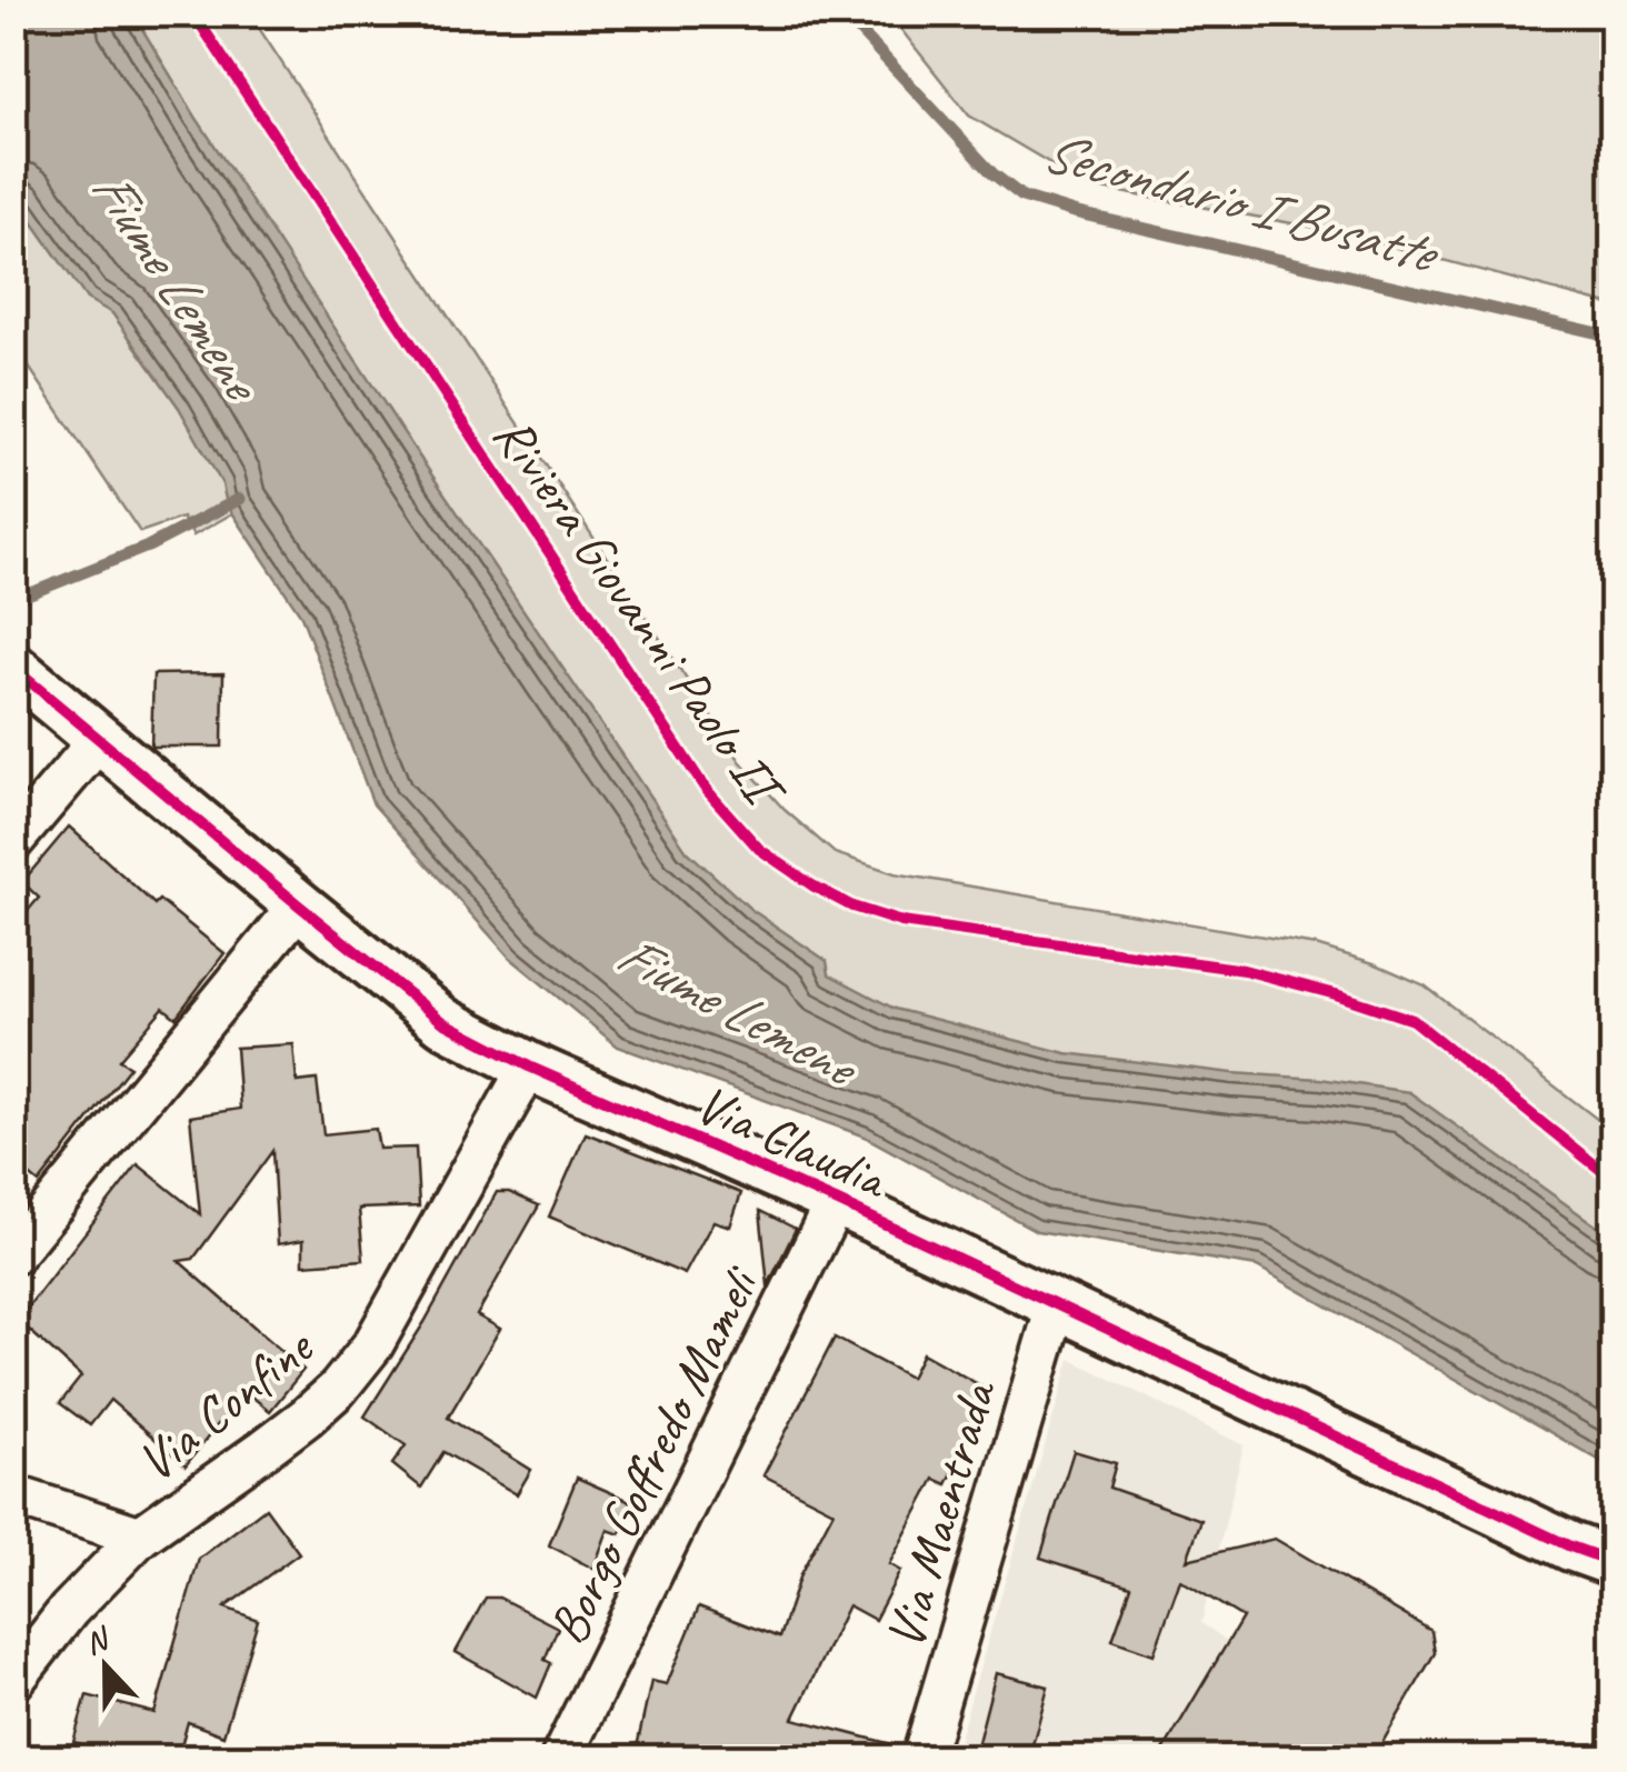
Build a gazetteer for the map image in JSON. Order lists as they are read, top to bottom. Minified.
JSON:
{"streets":{"street":["Via Claudia","Via Confine","Borgo Goffredo Mameli","Via Maentrada"],"cycle path":["Riviera Giovanni Paolo II"]},"crossings":[["Via Claudia","Via Confine"],["Via Claudia","Borgo Goffredo Mameli"],["Via Claudia","Via Maentrada"]],"water":["Secondario I Busatte","Fiume Lemene"],"north":"top"}
